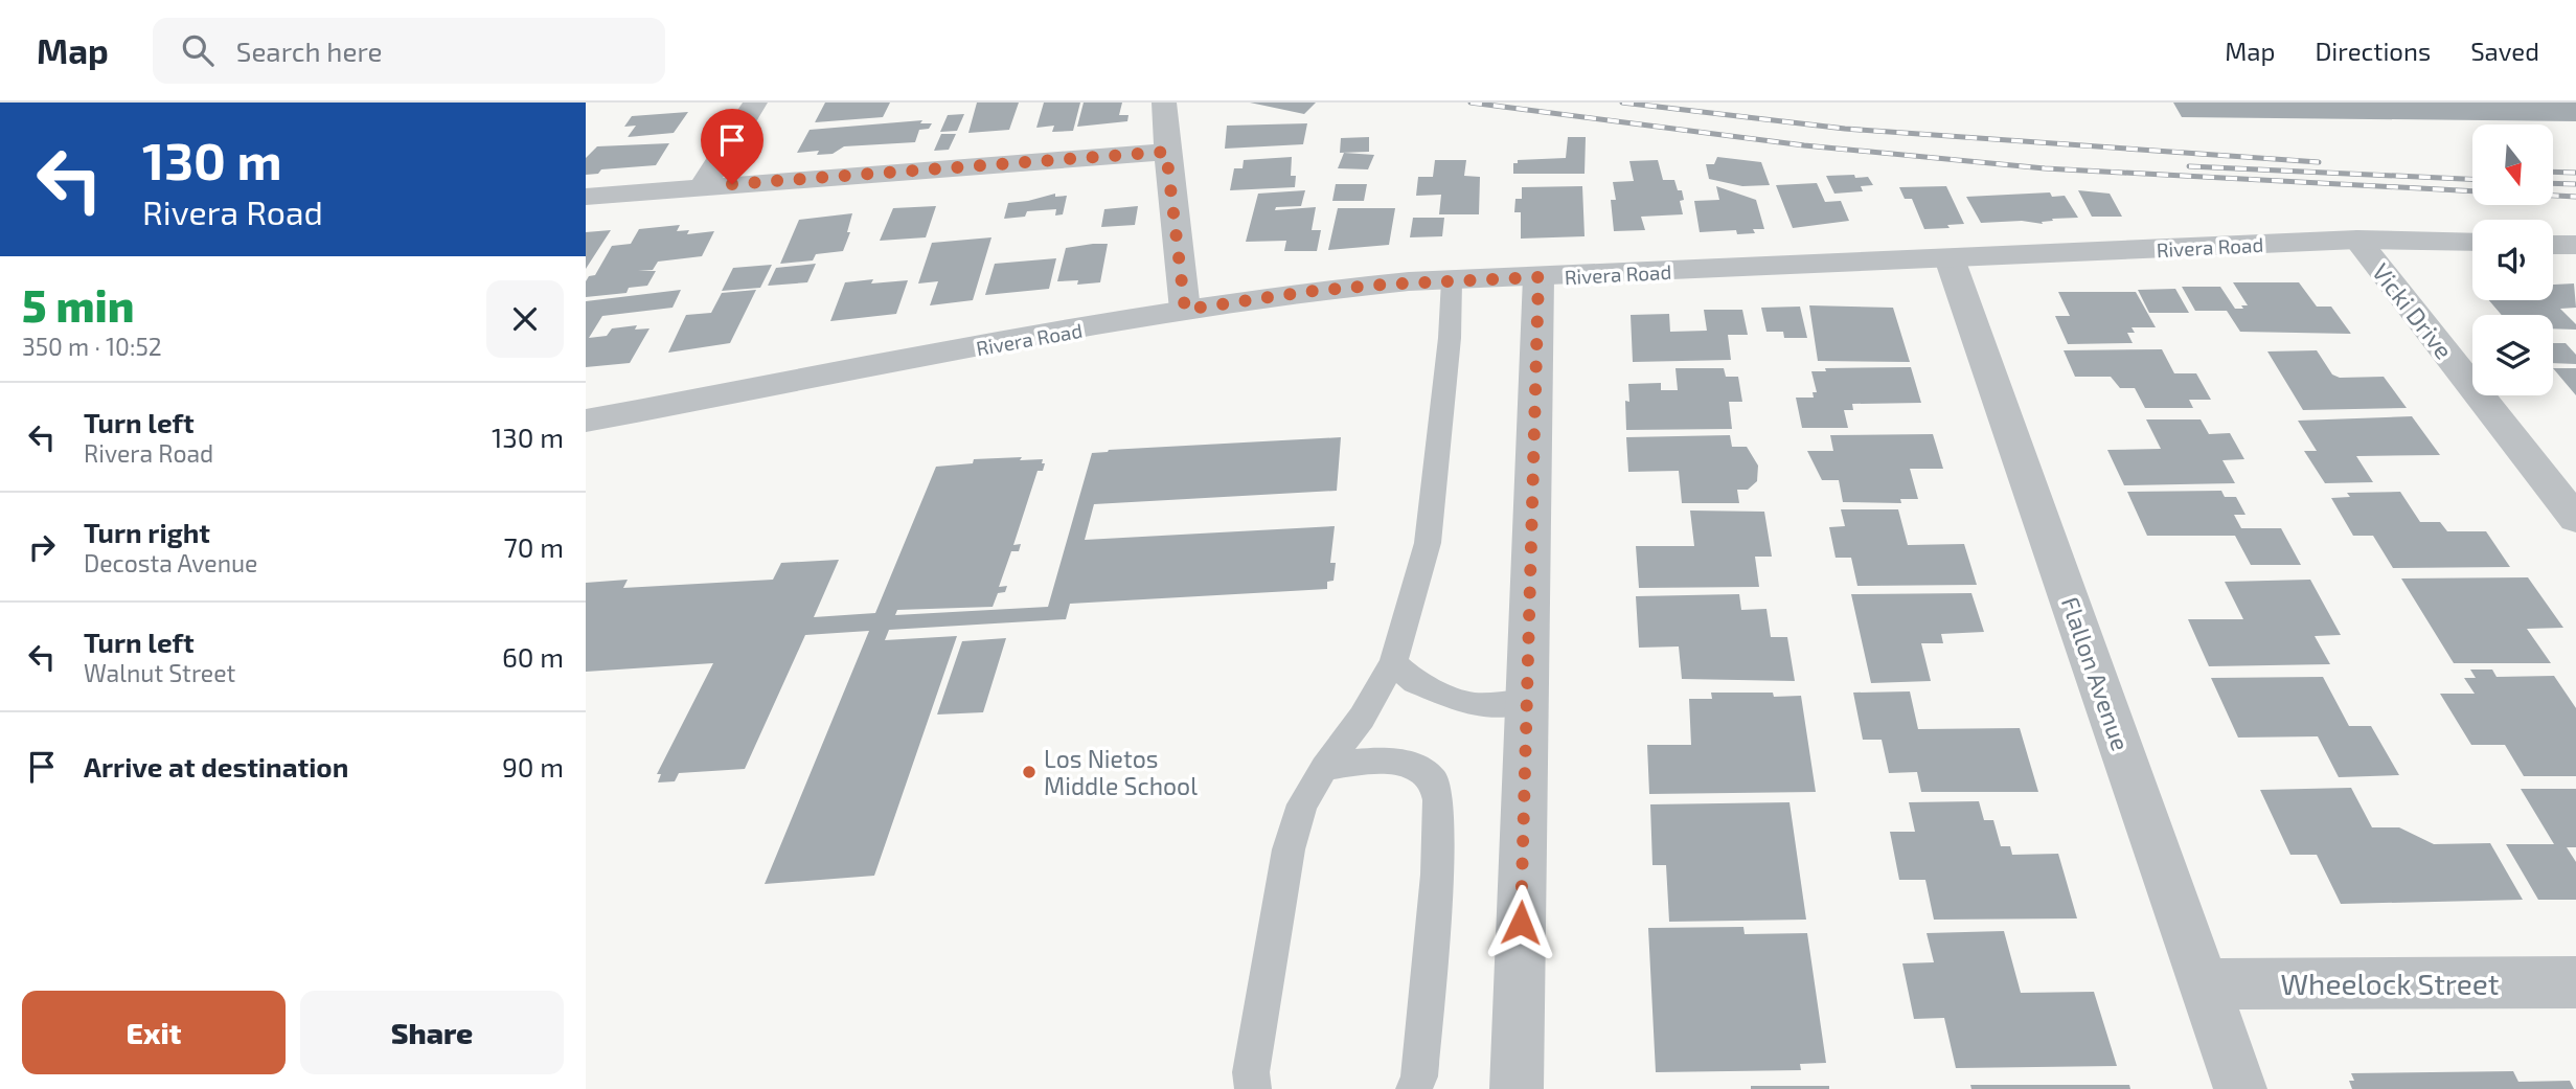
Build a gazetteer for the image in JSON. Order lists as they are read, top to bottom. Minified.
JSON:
{"streets":{"street":["Rivera Road","Vicki Drive","Flallon Avenue","Wheelock Street"]},"crossings":[["Rivera Road","Vicki Drive"],["Rivera Road","Flallon Avenue"],["Flallon Avenue","Wheelock Street"]],"places":["Los Nietos Middle School"],"north":"bottom","page":{"header":"Map","search":"Search here","nav":["Map","Directions","Saved"],"turn":["130 m","Rivera Road"],"heading":["5 min","350 m · 10:52"],"list":[{"name":"Turn left","note":"Rivera Road","value":"130 m"},{"name":"Turn right","note":"Decosta Avenue","value":"70 m"},{"name":"Turn left","note":"Walnut Street","value":"60 m"},{"name":"Arrive at destination","value":"90 m"}],"buttons":["Exit","Share"]}}
